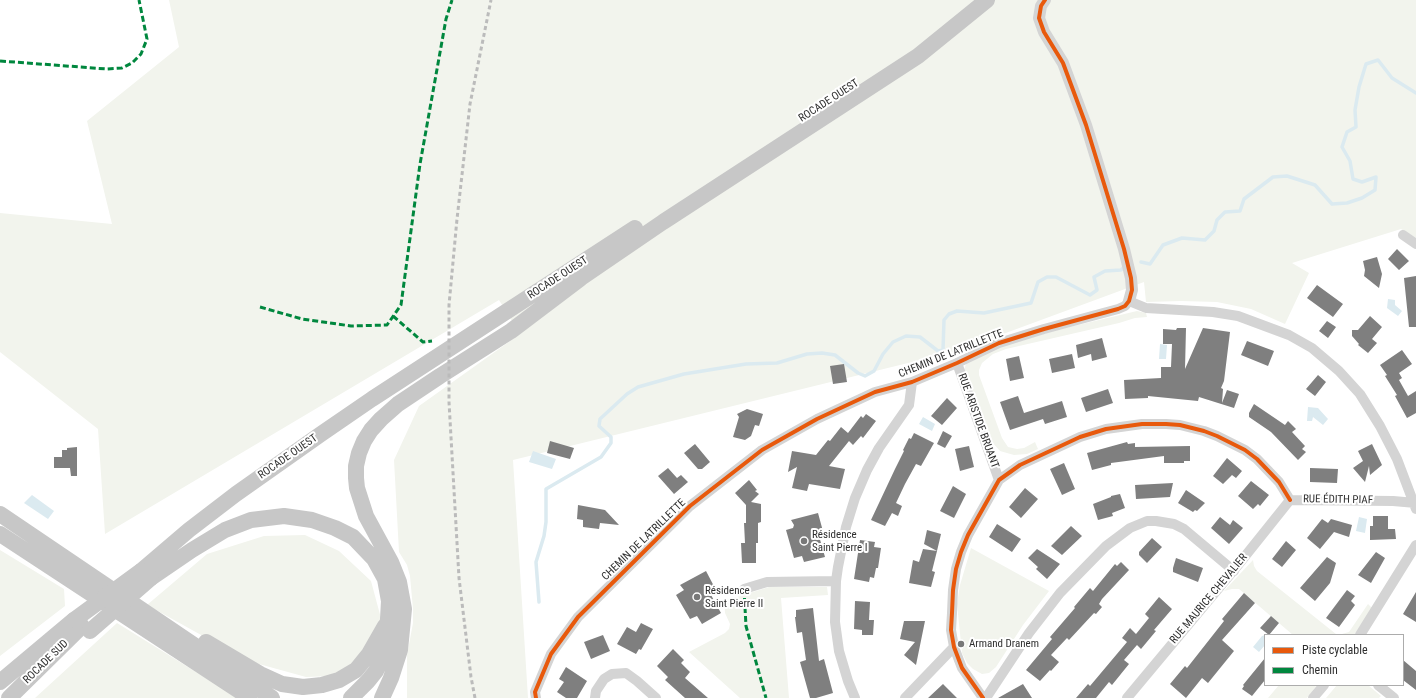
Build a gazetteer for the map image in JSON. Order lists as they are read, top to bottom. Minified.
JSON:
{"streets":{"main road":["ROCADE OUEST","ROCADE SUD"],"street":["CHEMIN DE LATRILLETTE","RUE ARISTIDE BRUANT","RUE ÉDITH PIAF","RUE MAURICE CHEVALIER"]},"crossings":[["CHEMIN DE LATRILLETTE","RUE ARISTIDE BRUANT"],["RUE ARISTIDE BRUANT","RUE ÉDITH PIAF"],["RUE ÉDITH PIAF","RUE MAURICE CHEVALIER"]],"places":["Résidence Saint Pierre I","Résidence Saint Pierre II","Armand Dranem"],"legend":["Piste cyclable","Chemin"]}
